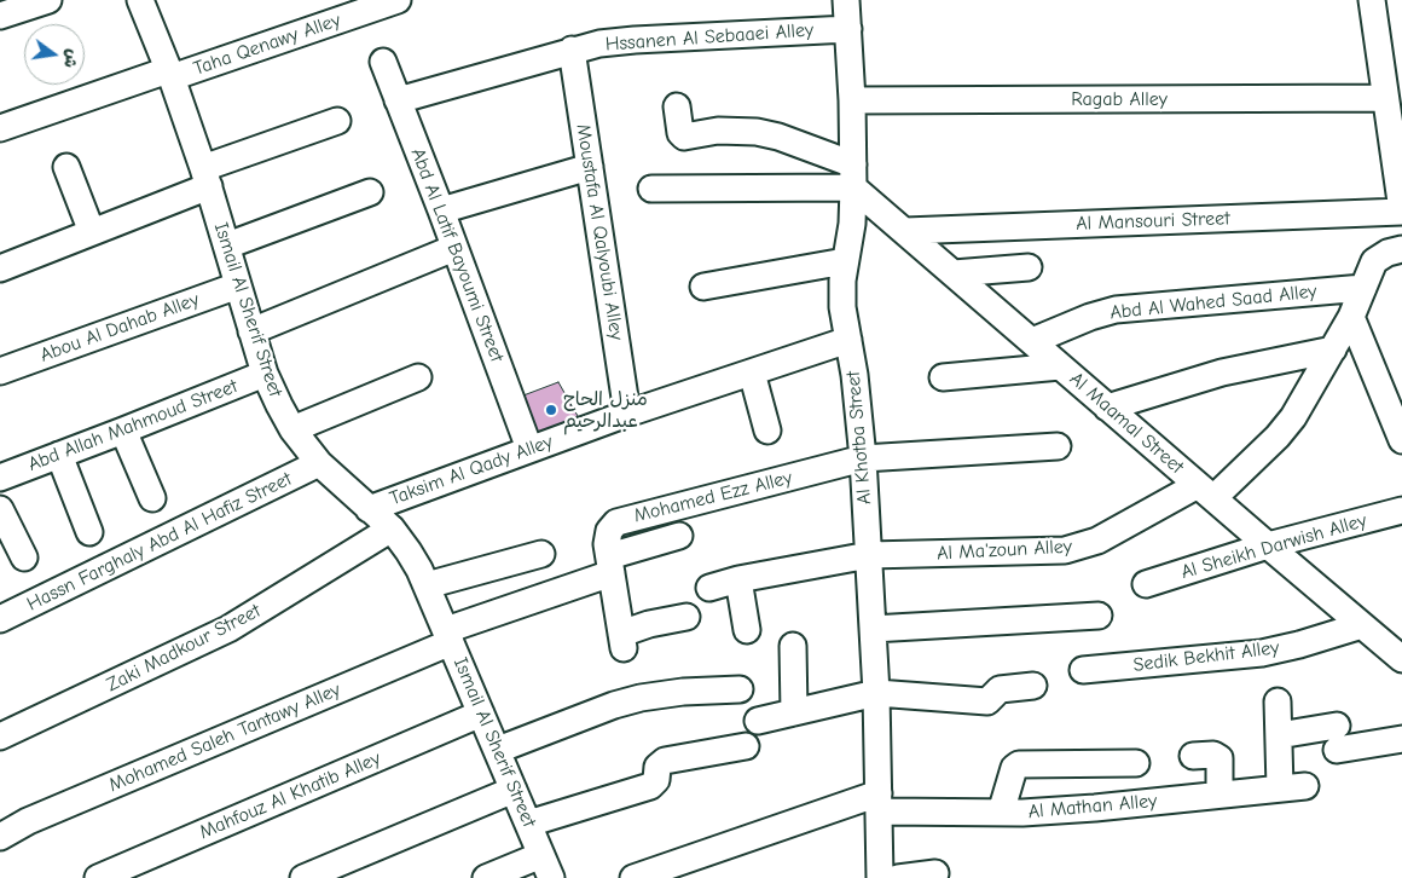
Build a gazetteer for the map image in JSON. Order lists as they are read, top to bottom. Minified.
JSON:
{"streets":{"street":["Hssanen Al Sebaaei Alley","Taha Qenawy Alley","Ragab Alley","Al Mansouri Street","Moustafa Al Qalyoubi Alley","Abd Al Latif Bayoumi Street","Abd Al Wahed Saad Alley","Ismail Al Sherif Street","Abou Al Dahab Alley","Al Maamal Street","Abd Allah Mahmoud Street","Al Khotba Street","Taksim Al Qady Alley","Mohamed Ezz Alley","Hassn Farghaly Abd Al Hafiz Street","Al Sheikh Darwish Alley","Al Ma'zoun Alley","Zaki Madkour Street","Sedik Bekhit Alley","Mohamed Saleh Tantawy Alley","Mahfouz Al Khatib Alley","Al Mathan Alley"]},"crossings":[["Hssanen Al Sebaaei Alley","Moustafa Al Qalyoubi Alley"],["Hssanen Al Sebaaei Alley","Abd Al Latif Bayoumi Street"],["Hssanen Al Sebaaei Alley","Al Khotba Street"],["Taha Qenawy Alley","Ismail Al Sherif Street"],["Ragab Alley","Al Khotba Street"],["Al Mansouri Street","Al Maamal Street"],["Moustafa Al Qalyoubi Alley","Taksim Al Qady Alley"],["Abd Al Latif Bayoumi Street","Taksim Al Qady Alley"],["Abd Al Wahed Saad Alley","Al Maamal Street"],["Abd Al Wahed Saad Alley","Al Ma'zoun Alley"],["Ismail Al Sherif Street","Abou Al Dahab Alley"],["Ismail Al Sherif Street","Abd Allah Mahmoud Street"],["Ismail Al Sherif Street","Taksim Al Qady Alley"],["Ismail Al Sherif Street","Hassn Farghaly Abd Al Hafiz Street"],["Ismail Al Sherif Street","Zaki Madkour Street"],["Ismail Al Sherif Street","Mohamed Saleh Tantawy Alley"],["Ismail Al Sherif Street","Mahfouz Al Khatib Alley"],["Al Maamal Street","Al Khotba Street"],["Al Maamal Street","Al Sheikh Darwish Alley"],["Al Maamal Street","Al Ma'zoun Alley"],["Al Maamal Street","Sedik Bekhit Alley"],["Al Khotba Street","Taksim Al Qady Alley"],["Al Khotba Street","Mohamed Ezz Alley"],["Al Khotba Street","Al Ma'zoun Alley"],["Al Khotba Street","Al Mathan Alley"]],"places":["منزل الحاج عبدالرحيم"],"north":"right"}
